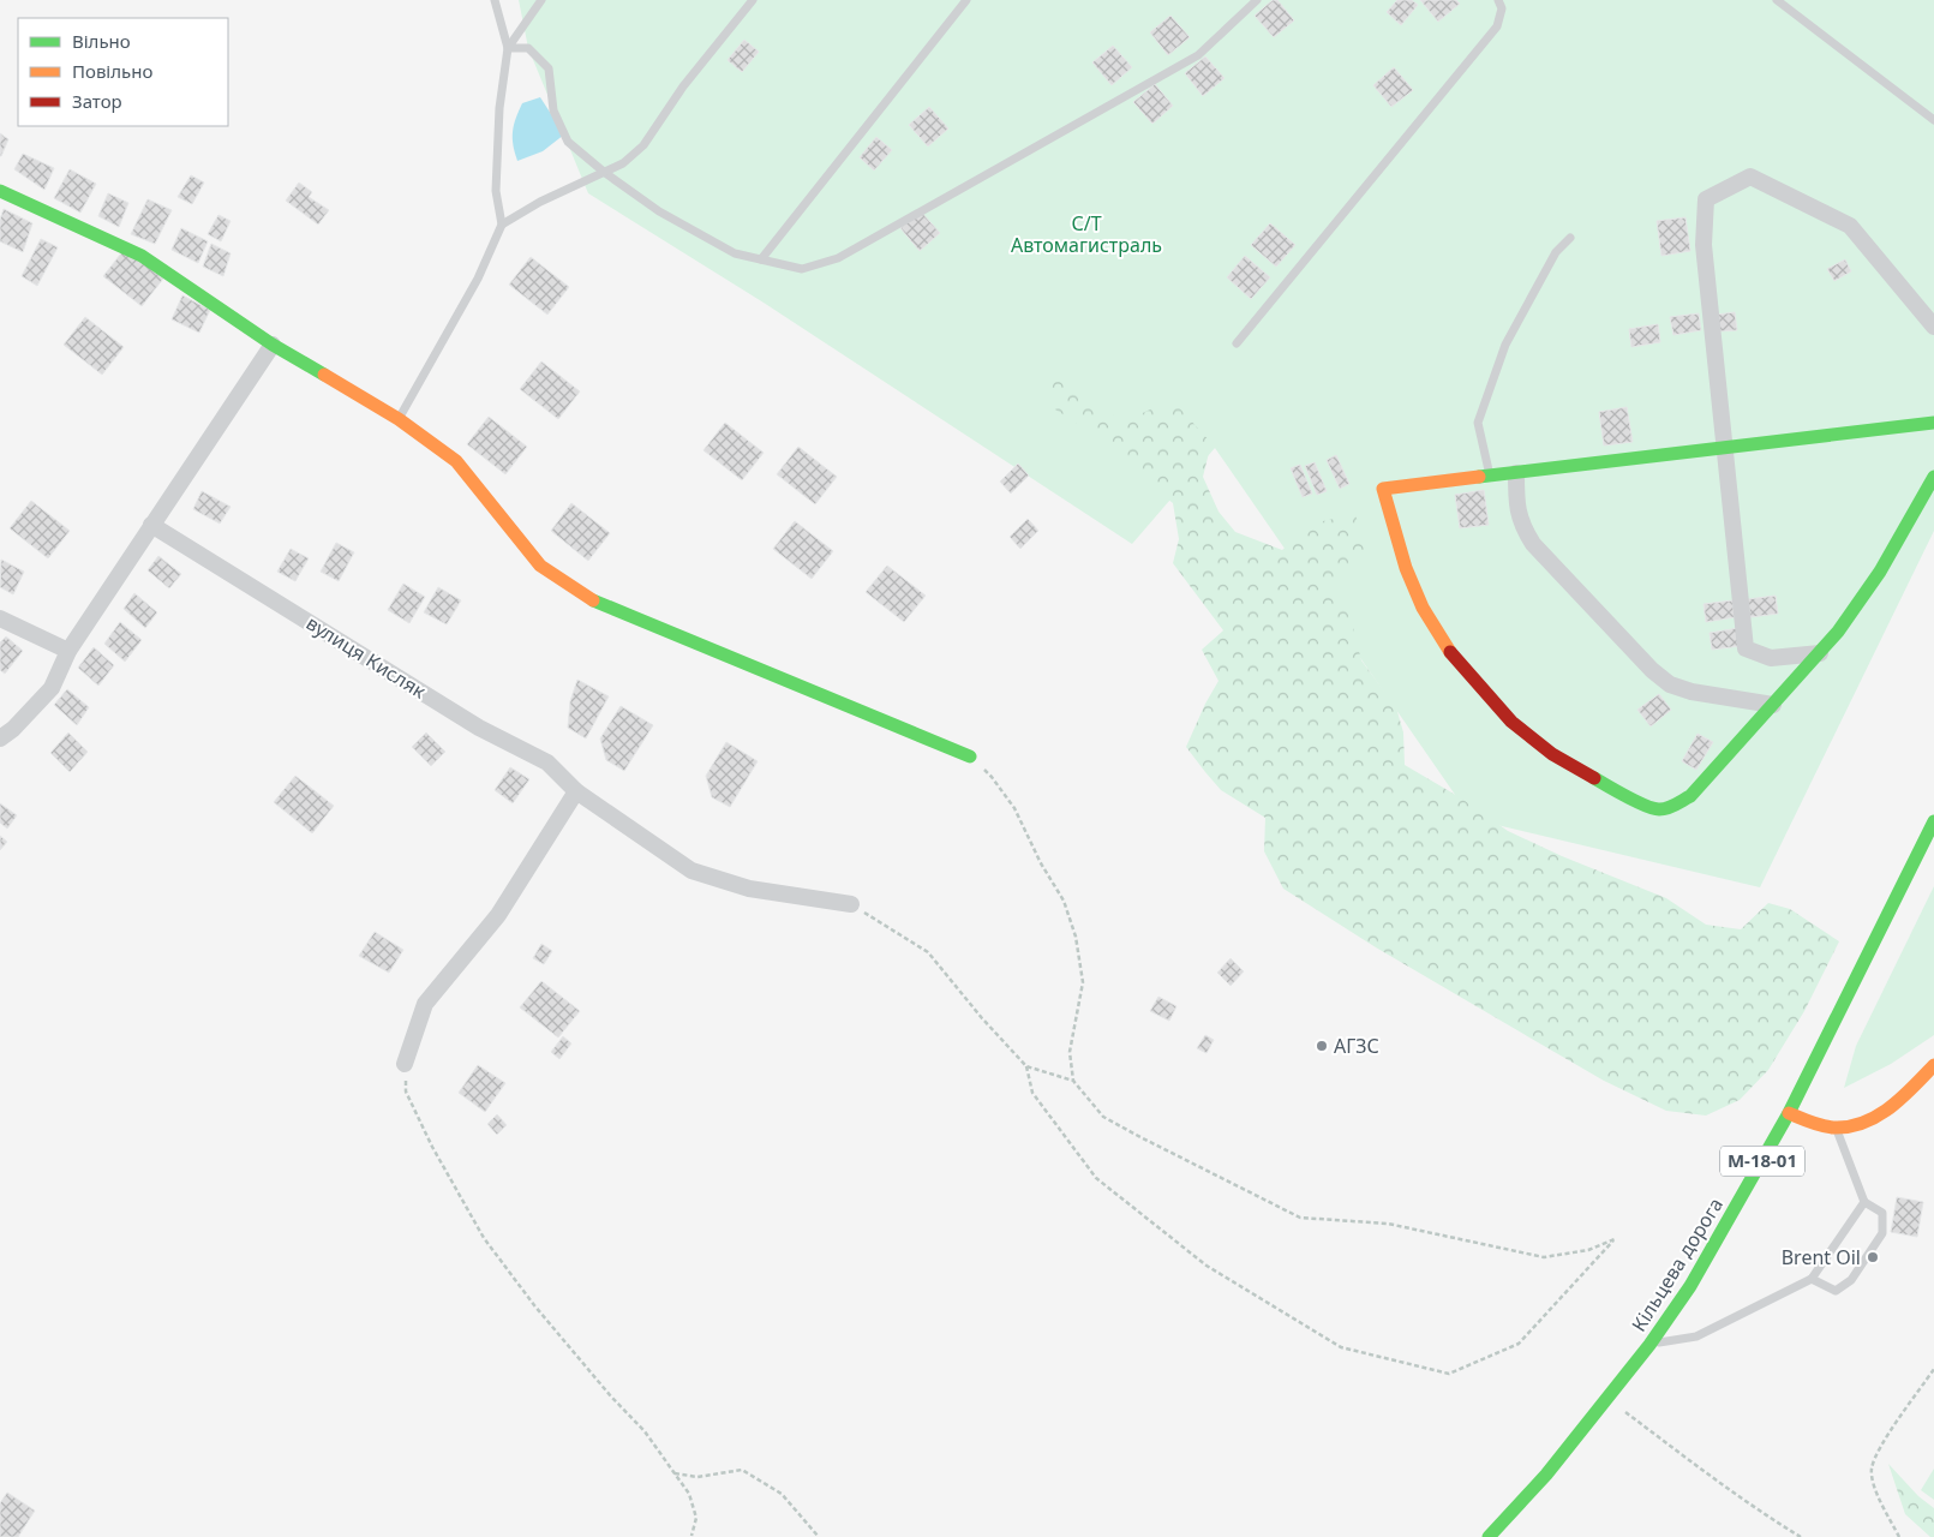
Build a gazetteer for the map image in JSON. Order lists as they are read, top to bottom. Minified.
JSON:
{"streets":{"main road":["М-18-01","Кільцева дорога"],"street":["вулиця Кисляк"]},"parks":["С/Т Автомагистраль"],"places":["АГЗС","Brent Oil"],"legend":["Вільно","Повільно","Затор"]}
